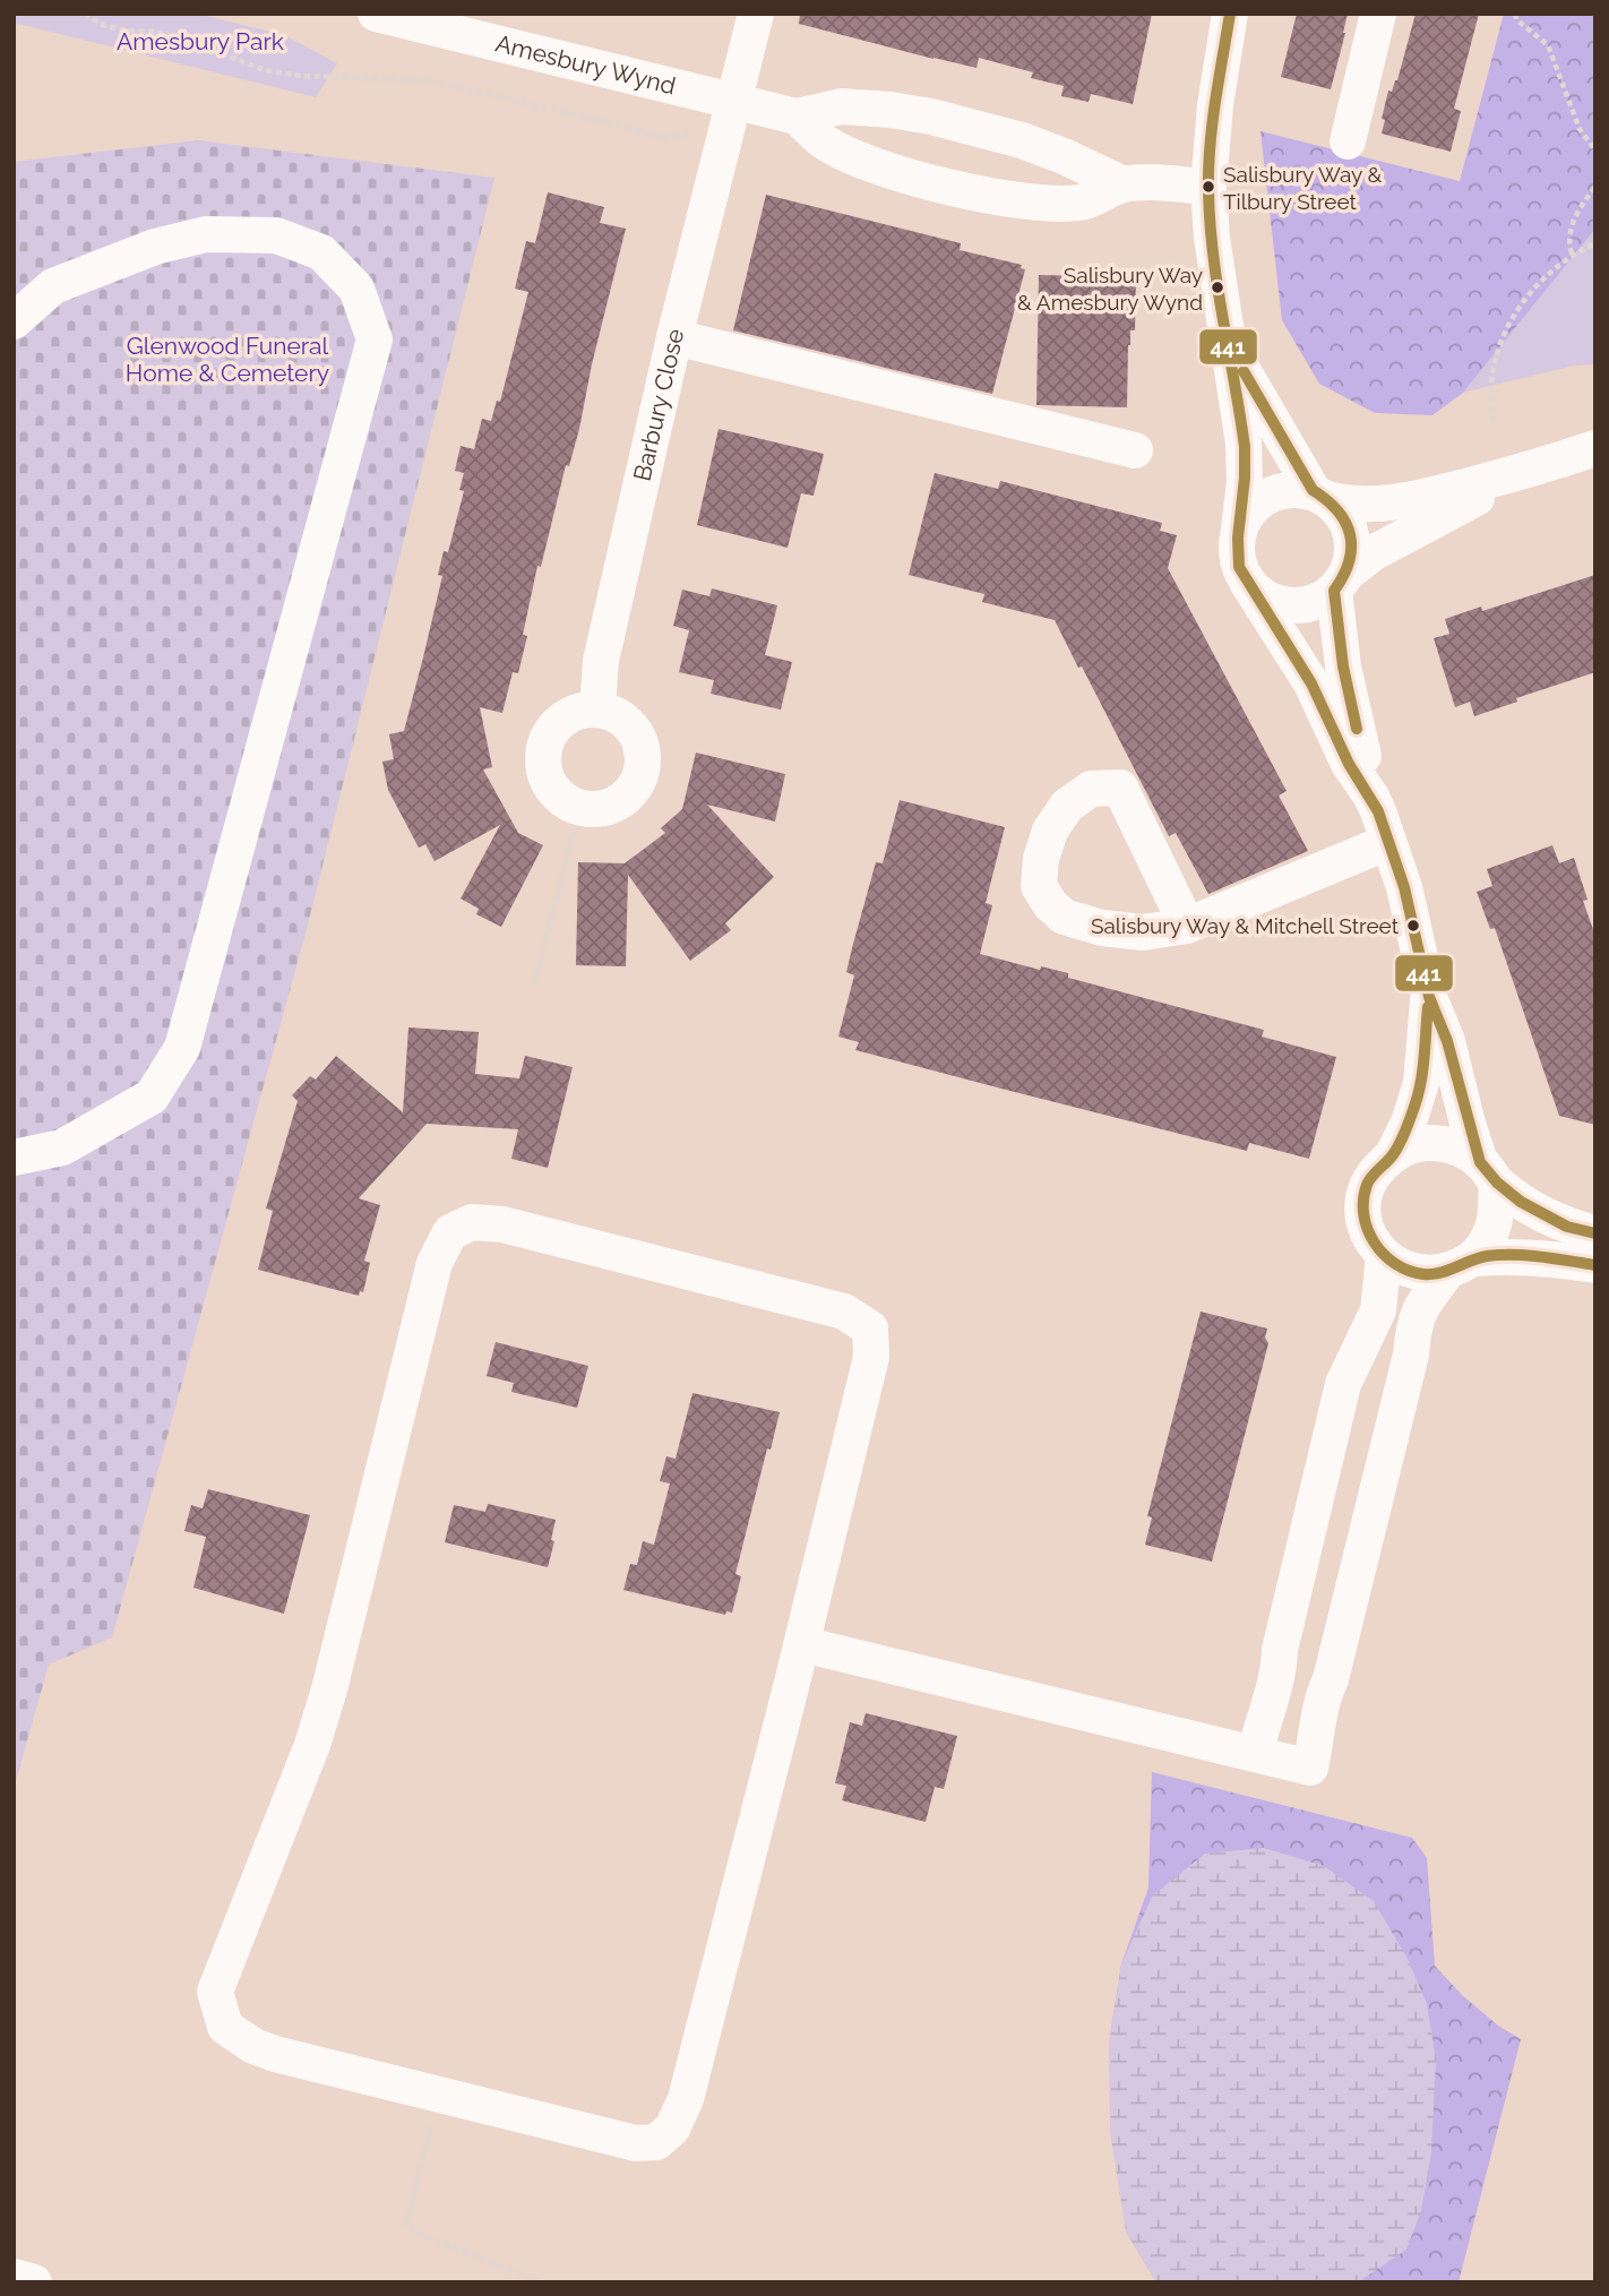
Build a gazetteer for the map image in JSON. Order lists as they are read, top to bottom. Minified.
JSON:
{"streets":{"street":["Amesbury Wynd","Barbury Close"]},"crossings":[["Amesbury Wynd","Barbury Close"]],"parks":["Amesbury Park","Glenwood Funeral Home & Cemetery"],"places":["Salisbury Way & Tilbury Street","Salisbury Way & Amesbury Wynd","Salisbury Way & Mitchell Street"],"lines":["transit line 441"]}
